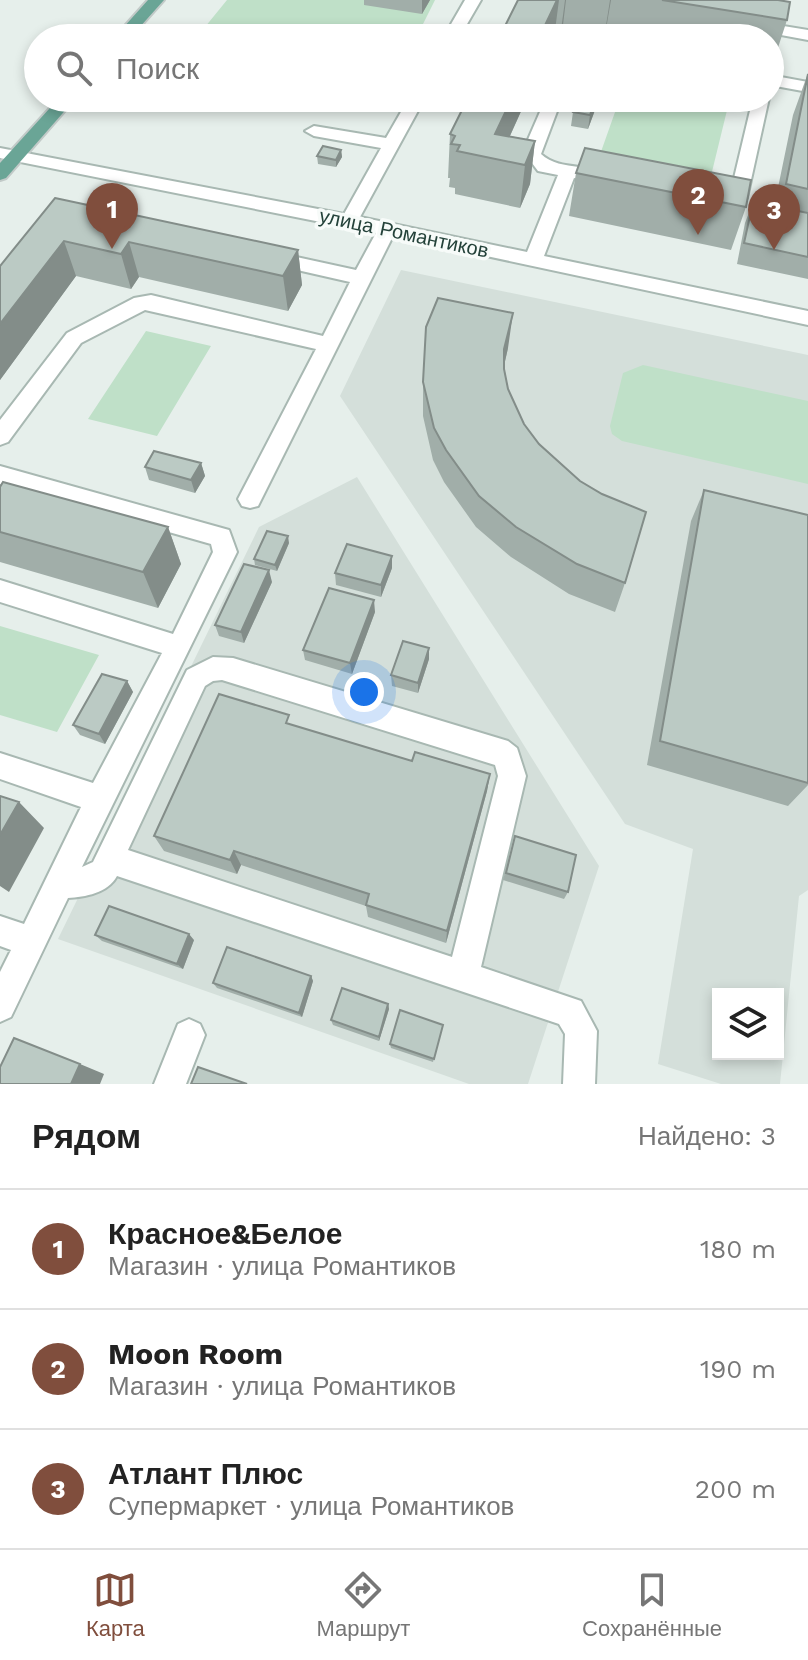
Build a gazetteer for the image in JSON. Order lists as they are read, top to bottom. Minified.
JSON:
{"streets":{"street":["улица Романтиков"]},"page":{"search":"Поиск","pins":["2","1","3"],"heading":["Рядом","Найдено: 3"],"list":[{"mark":"1","name":"Красное&Белое","note":"Магазин · улица Романтиков","value":"180 m"},{"mark":"2","name":"Moon Room","note":"Магазин · улица Романтиков","value":"190 m"},{"mark":"3","name":"Атлант Плюс","note":"Супермаркет · улица Романтиков","value":"200 m"}],"nav":["Карта","Маршрут","Сохранённые"]}}
